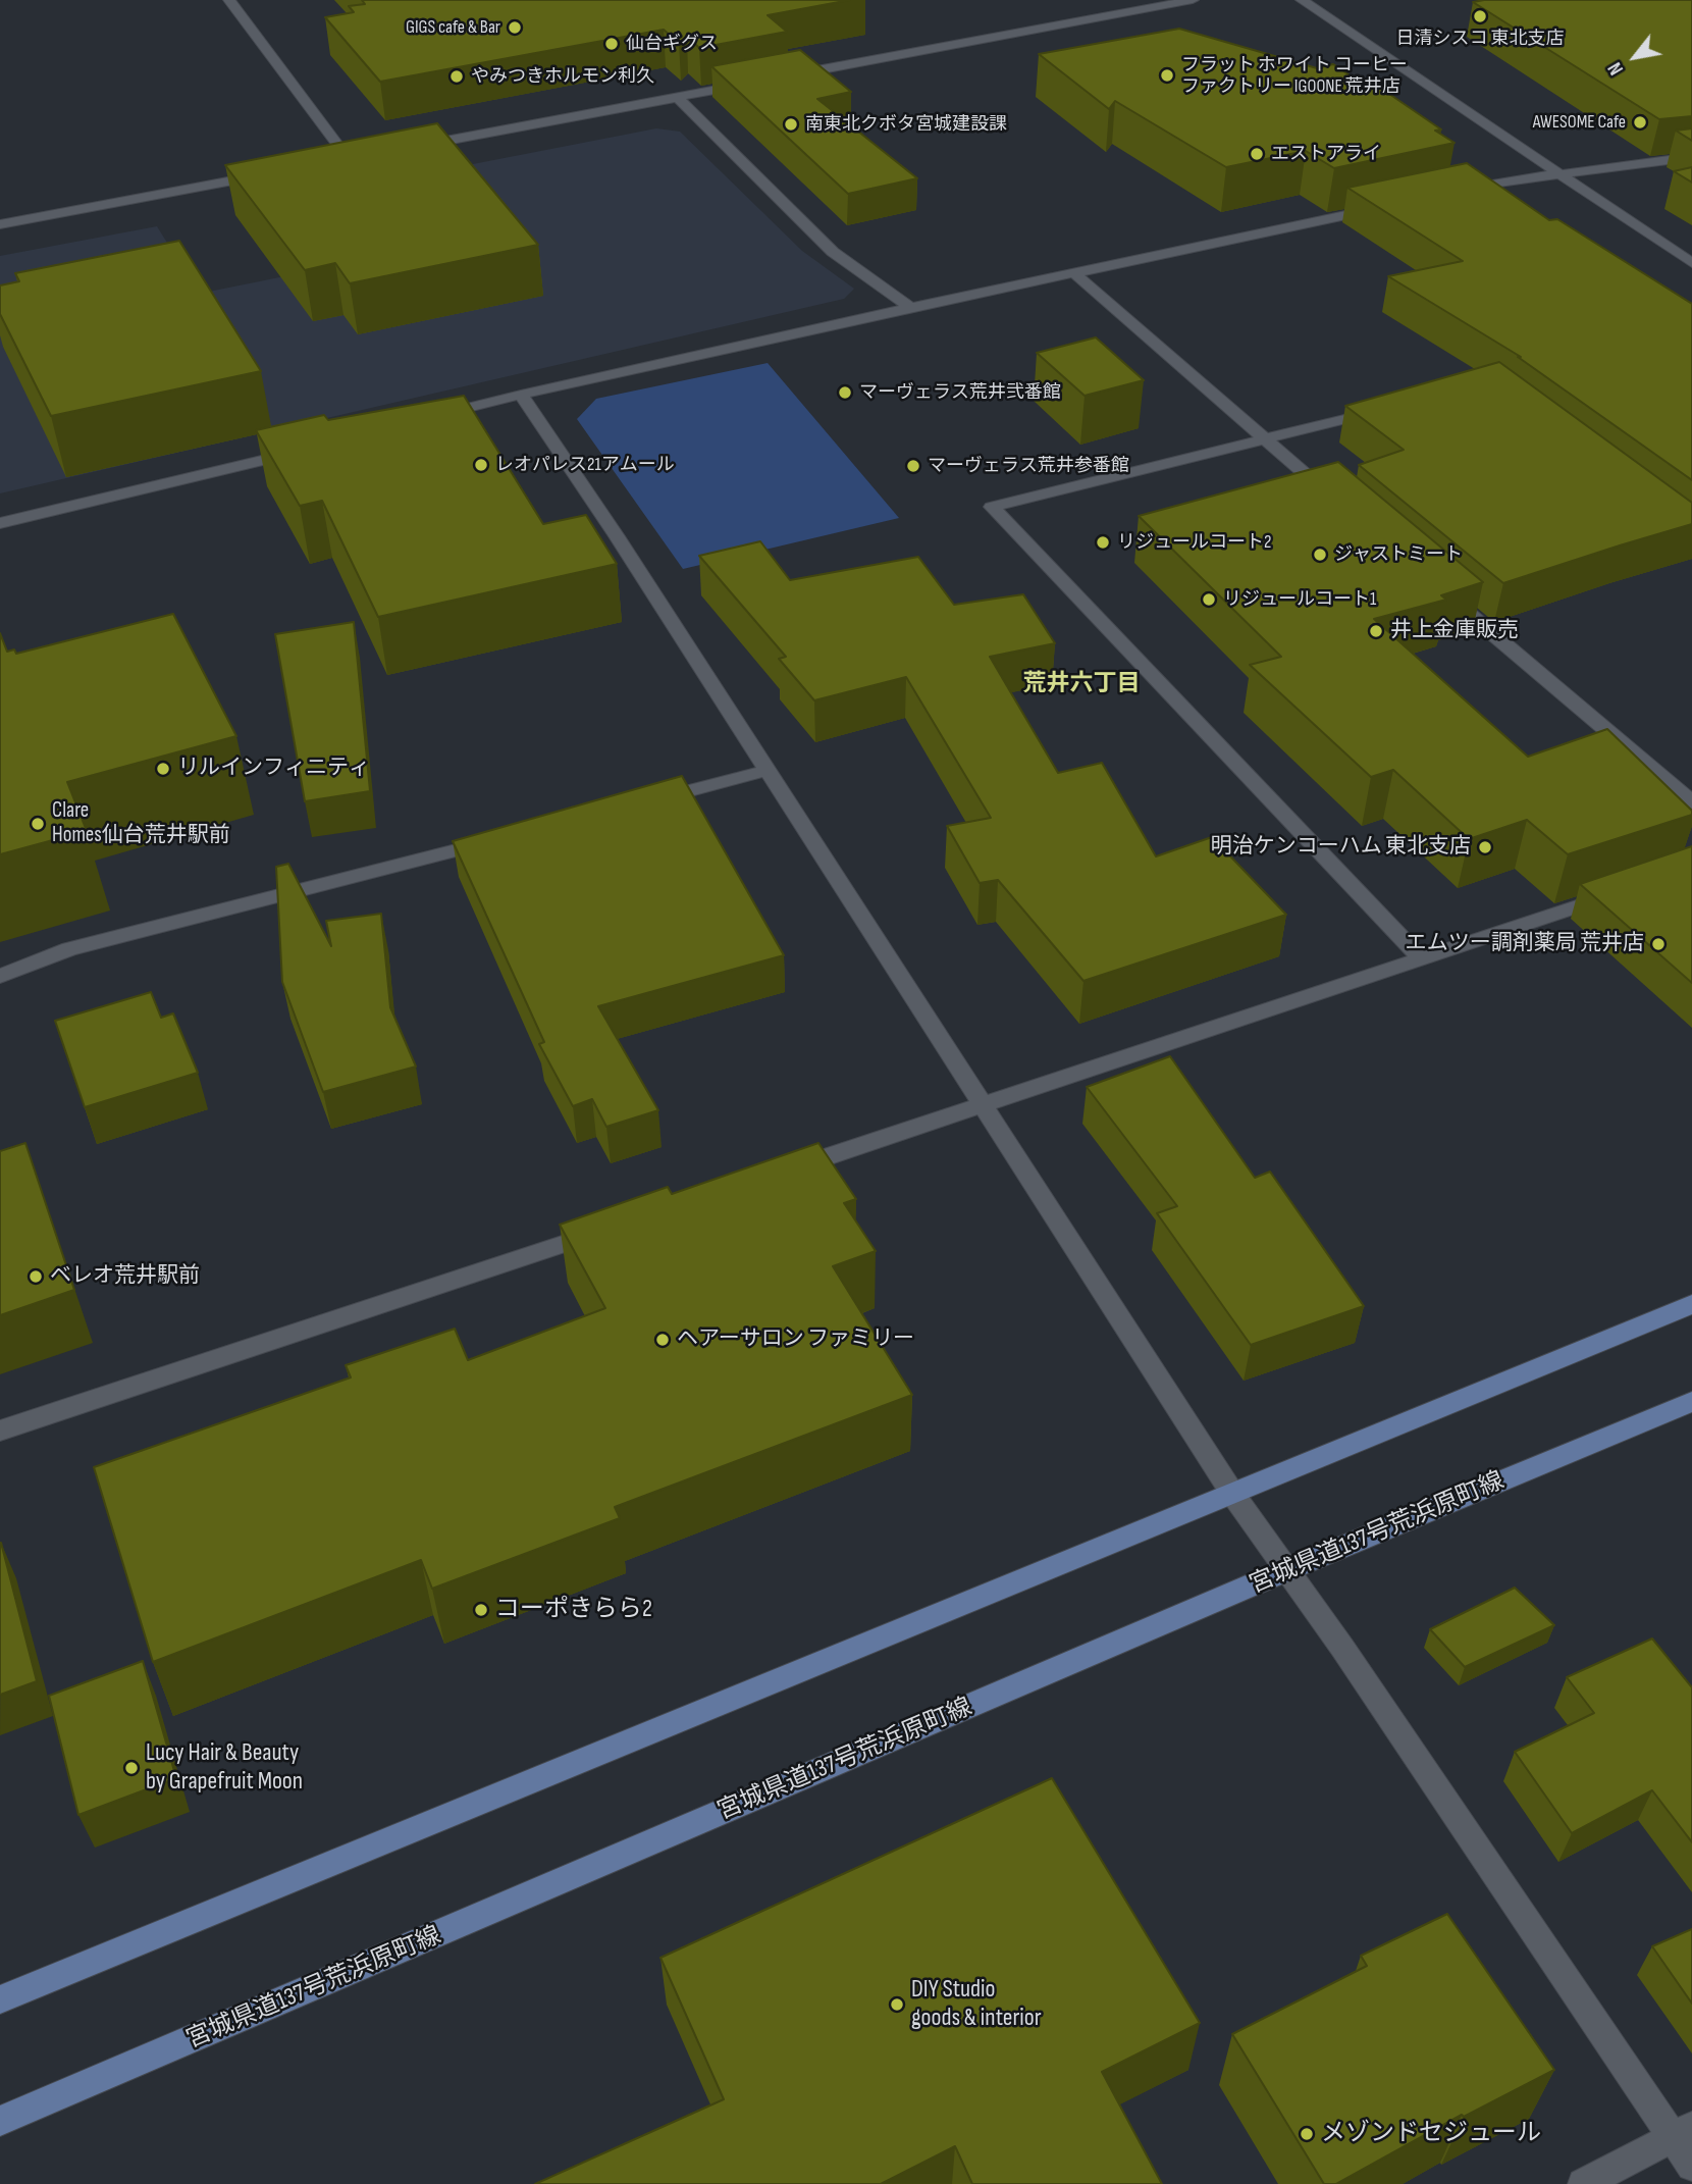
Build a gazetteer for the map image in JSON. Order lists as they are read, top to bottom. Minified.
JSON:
{"streets":{"main road":["宮城県道137号荒浜原町線"]},"districts":["荒井六丁目"],"places":["日清シスコ 東北支店","GIGS cafe & Bar","仙台ギグス","フラット ホワイト コーヒー ファクトリー IGOONE 荒井店","やみつきホルモン利久","AWESOME Cafe","南東北クボタ宮城建設課","エストアライ","マーヴェラス荒井弐番館","レオパレス21アムール","マーヴェラス荒井参番館","リジュールコート2","ジャストミート","リジュールコート1","井上金庫販売","リルインフィニティ","Clare Homes仙台荒井駅前","明治ケンコーハム 東北支店","エムツー調剤薬局 荒井店","ベレオ荒井駅前","ヘアーサロン ファミリー","コーポきらら2","Lucy Hair & Beauty by Grapefruit Moon","DIY Studio goods & interior","メゾンドセジュール"],"north":"bottom left"}
